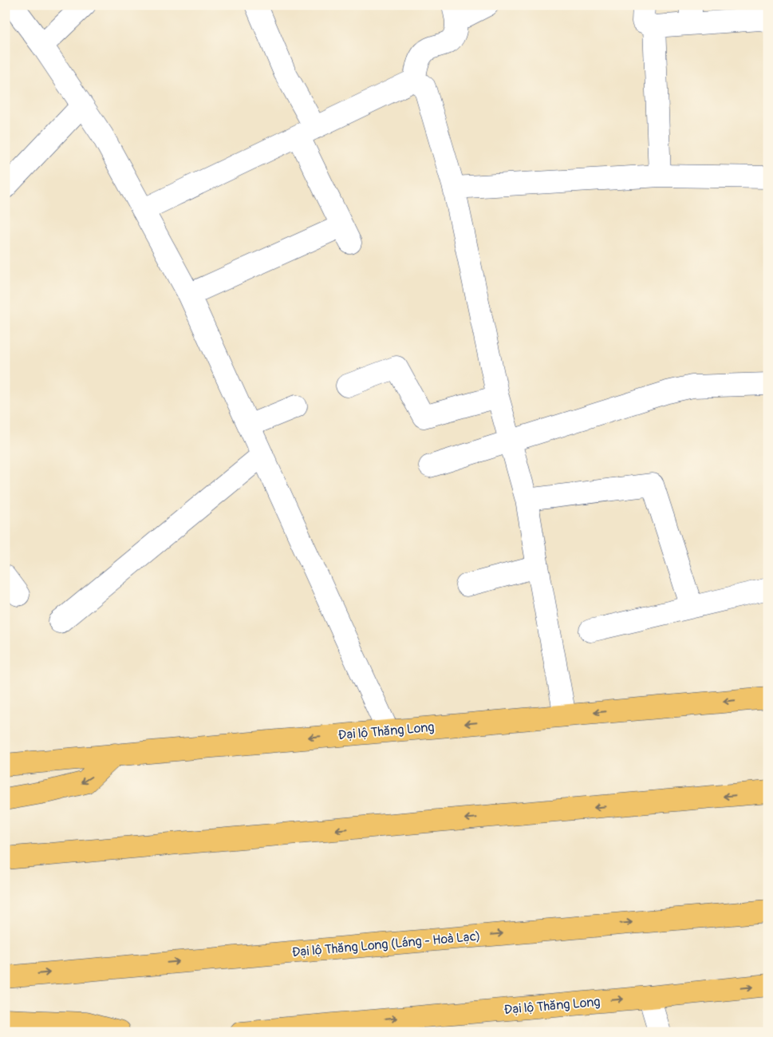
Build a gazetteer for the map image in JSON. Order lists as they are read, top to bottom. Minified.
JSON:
{"streets":{"main road":["Đại lộ Thăng Long","Đại lộ Thăng Long (Láng - Hoà Lạc)"]}}
